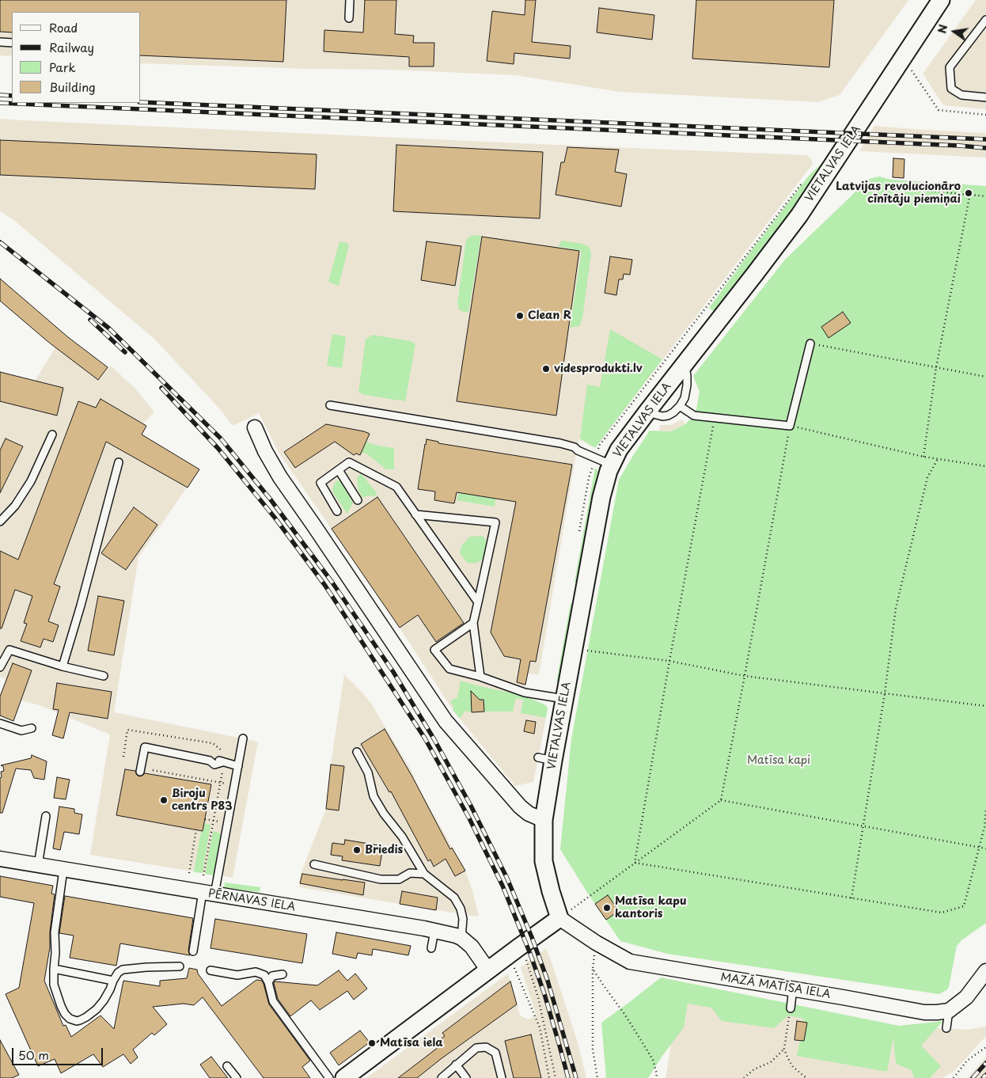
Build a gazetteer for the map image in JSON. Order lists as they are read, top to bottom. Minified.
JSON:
{"streets":{"street":["VIETALVAS IELA","PĒRNAVAS IELA","MAZĀ MATĪSA IELA"]},"crossings":[["VIETALVAS IELA","MAZĀ MATĪSA IELA"]],"parks":["Matīsa kapi"],"places":["Latvijas revolucionāro cīnītāju piemiņai","Clean R","videsprodukti.lv","Biroju centrs P83","Briedis","Matīsa kapu kantoris","Matīsa iela"],"legend":["Road","Railway","Park","Building"],"scale_bar":"50 m","north":"left"}
